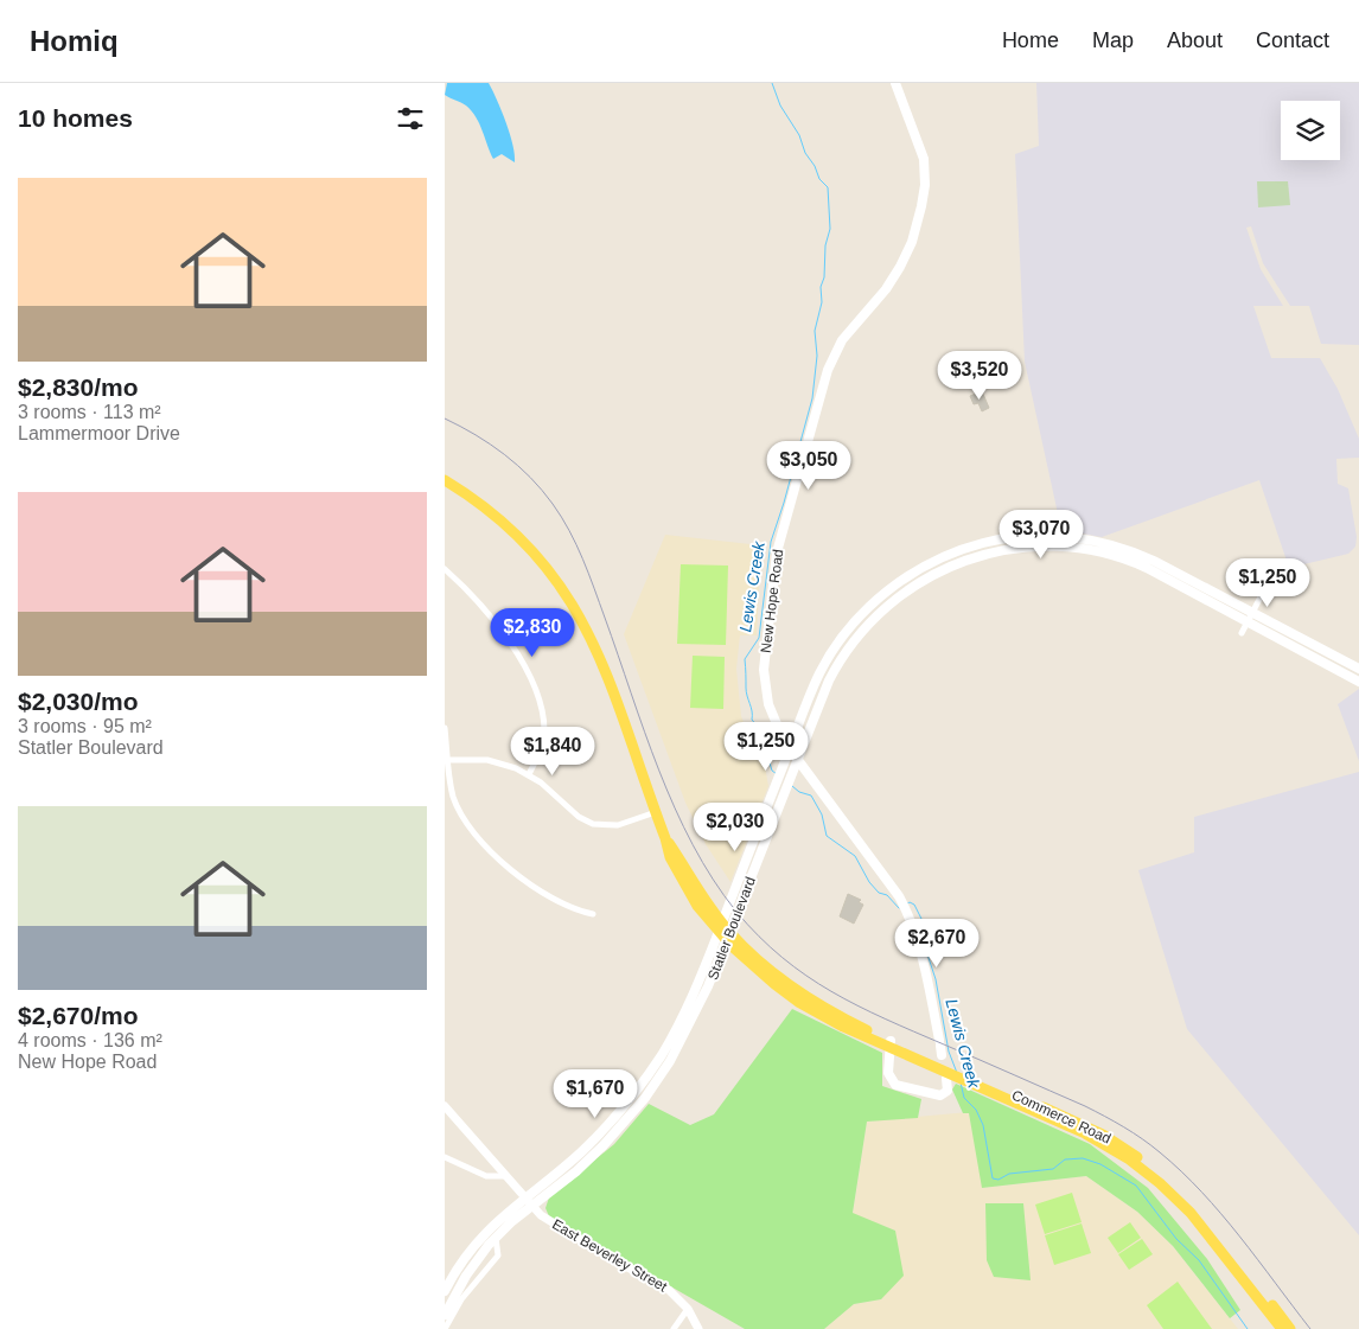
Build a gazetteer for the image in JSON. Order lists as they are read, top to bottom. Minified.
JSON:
{"streets":{"main road":["New Hope Road","Statler Boulevard","Commerce Road"],"street":["East Beverley Street"]},"crossings":[["New Hope Road","Statler Boulevard"],["Statler Boulevard","Commerce Road"],["Statler Boulevard","East Beverley Street"]],"water":["Lewis Creek"],"page":{"header":"Homiq","nav":["Home","Map","About","Contact"],"heading":"10 homes","list":[{"name":"$2,830/mo","note":"3 rooms · 113 m² · Lammermoor Drive"},{"name":"$2,030/mo","note":"3 rooms · 95 m² · Statler Boulevard"},{"name":"$2,670/mo","note":"4 rooms · 136 m² · New Hope Road"}],"price":["$3,520","$3,050","$3,070","$1,250","$2,830","$1,250","$1,840","$2,030","$2,670","$1,670"]}}
